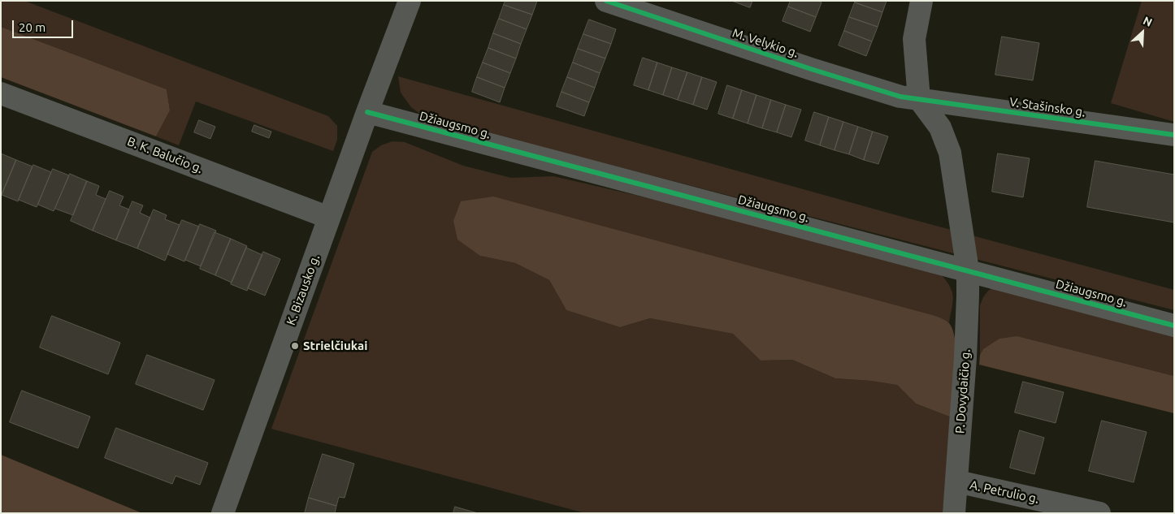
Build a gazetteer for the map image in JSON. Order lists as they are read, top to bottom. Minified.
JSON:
{"streets":{"street":["M. Velykio g.","V. Stašinsko g.","Džiaugsmo g.","B. K. Balučio g.","K. Bizausko g.","P. Dovydaičio g.","A. Petrulio g."]},"crossings":[["M. Velykio g.","V. Stašinsko g."],["M. Velykio g.","P. Dovydaičio g."],["V. Stašinsko g.","P. Dovydaičio g."],["Džiaugsmo g.","K. Bizausko g."],["Džiaugsmo g.","P. Dovydaičio g."],["B. K. Balučio g.","K. Bizausko g."],["P. Dovydaičio g.","A. Petrulio g."]],"places":["Strielčiukai"],"scale_bar":"20 m","north":"top right"}
